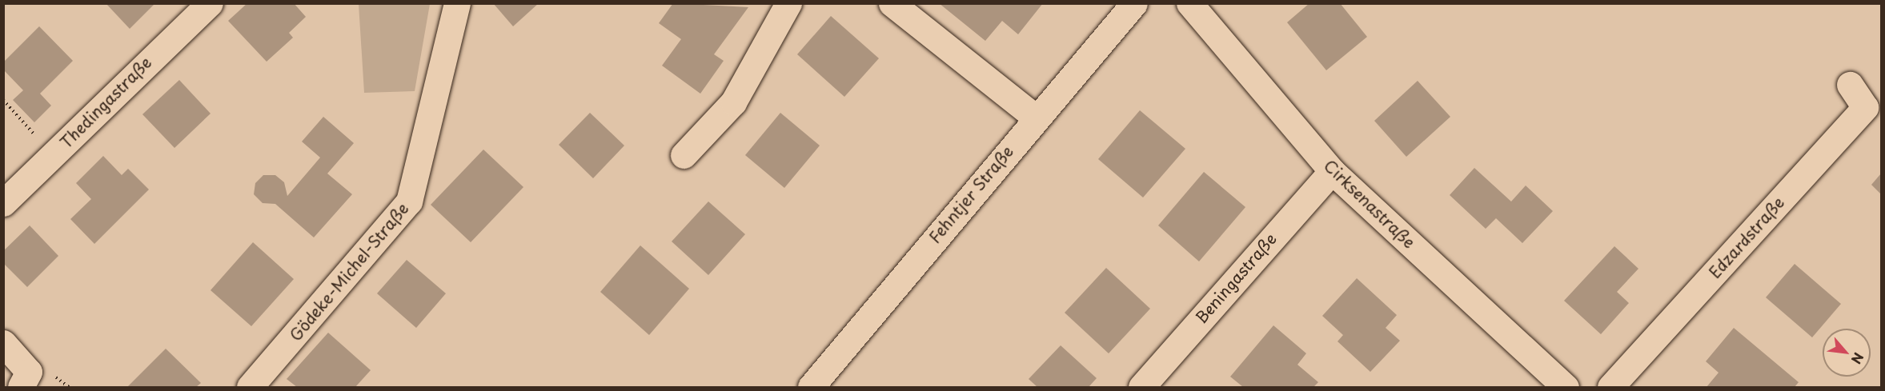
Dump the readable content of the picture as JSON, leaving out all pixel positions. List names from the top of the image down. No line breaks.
{"streets":{"street":["Thedingastraße","Fehntjer Straße","Cirksenastraße","Edzardstraße","Gödeke-Michel-Straße","Beningastraße"]},"crossings":[["Cirksenastraße","Beningastraße"]],"north":"bottom right"}
